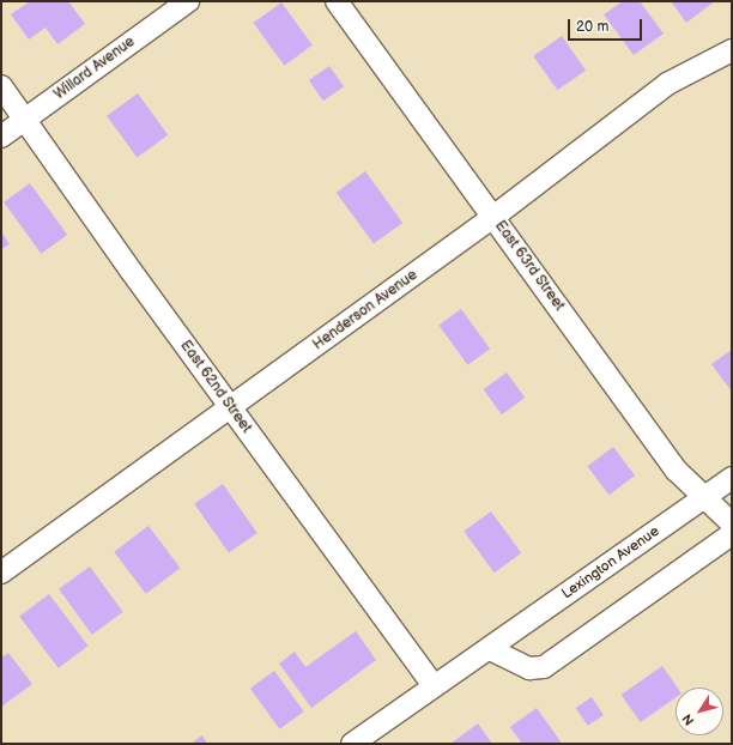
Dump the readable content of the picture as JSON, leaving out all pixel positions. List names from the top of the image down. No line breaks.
{"streets":{"street":["Willard Avenue","East 63rd Street","Henderson Avenue","East 62nd Street","Lexington Avenue"]},"crossings":[["Willard Avenue","East 62nd Street"],["East 63rd Street","Henderson Avenue"],["East 63rd Street","Lexington Avenue"],["Henderson Avenue","East 62nd Street"],["East 62nd Street","Lexington Avenue"]],"scale_bar":"20 m","north":"bottom left"}
